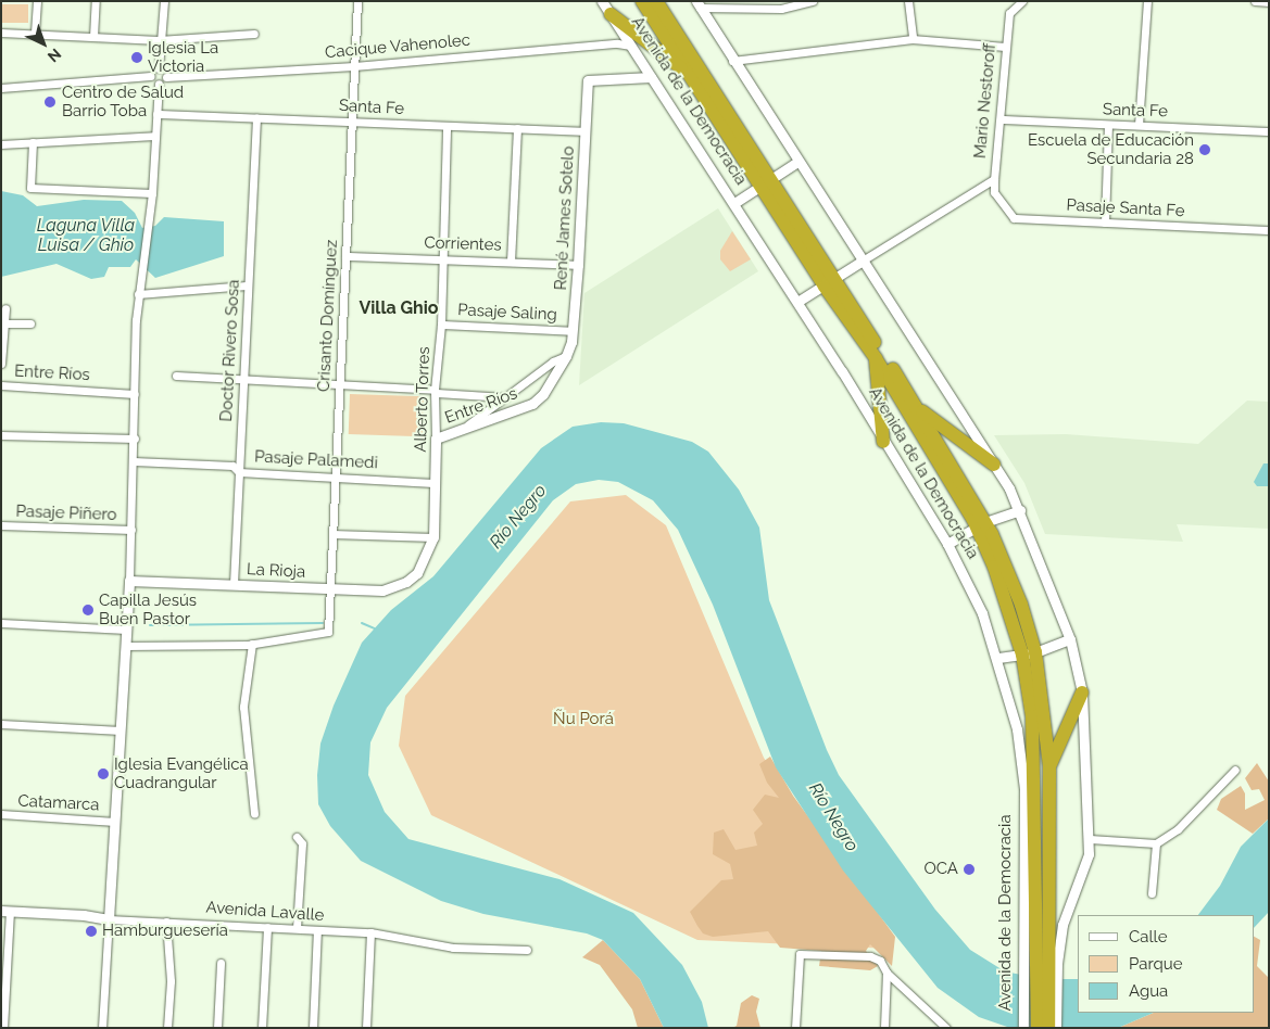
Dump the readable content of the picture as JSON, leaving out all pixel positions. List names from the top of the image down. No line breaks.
{"streets":{"highway":["Avenida de la Democracia"],"street":["Cacique Vahenolec","Mario Nestoroff","Santa Fe","Pasaje Santa Fe","René James Sotelo","Corrientes","Pasaje Saling","Crisanto Domínguez","Doctor Rivero Sosa","Entre Ríos","Alberto Torres","Pasaje Palamedi","Pasaje Piñero","La Rioja","Catamarca","Avenida Lavalle"]},"crossings":[["Cacique Vahenolec","Avenida de la Democracia"],["Cacique Vahenolec","Crisanto Domínguez"],["Avenida de la Democracia","René James Sotelo"],["Mario Nestoroff","Santa Fe"],["Mario Nestoroff","Pasaje Santa Fe"],["Santa Fe","René James Sotelo"],["Santa Fe","Crisanto Domínguez"],["Santa Fe","Doctor Rivero Sosa"],["Santa Fe","Alberto Torres"],["René James Sotelo","Corrientes"],["René James Sotelo","Pasaje Saling"],["René James Sotelo","Entre Ríos"],["Corrientes","Crisanto Domínguez"],["Corrientes","Alberto Torres"],["Pasaje Saling","Alberto Torres"],["Crisanto Domínguez","Entre Ríos"],["Crisanto Domínguez","Pasaje Palamedi"],["Crisanto Domínguez","La Rioja"],["Doctor Rivero Sosa","Entre Ríos"],["Doctor Rivero Sosa","Pasaje Palamedi"],["Doctor Rivero Sosa","La Rioja"],["Entre Ríos","Alberto Torres"],["Alberto Torres","Pasaje Palamedi"],["Alberto Torres","La Rioja"]],"districts":["Villa Ghio"],"water":["Laguna Villa Luisa / Ghio","Río Negro"],"parks":["Ñu Porá"],"places":["Iglesia La Victoria","Centro de Salud Barrio Toba","Escuela de Educación Secundaria 28","Capilla Jesús Buen Pastor","Iglesia Evangélica Cuadrangular","OCA","Hamburguesería"],"legend":["Calle","Parque","Agua"],"north":"bottom right"}
